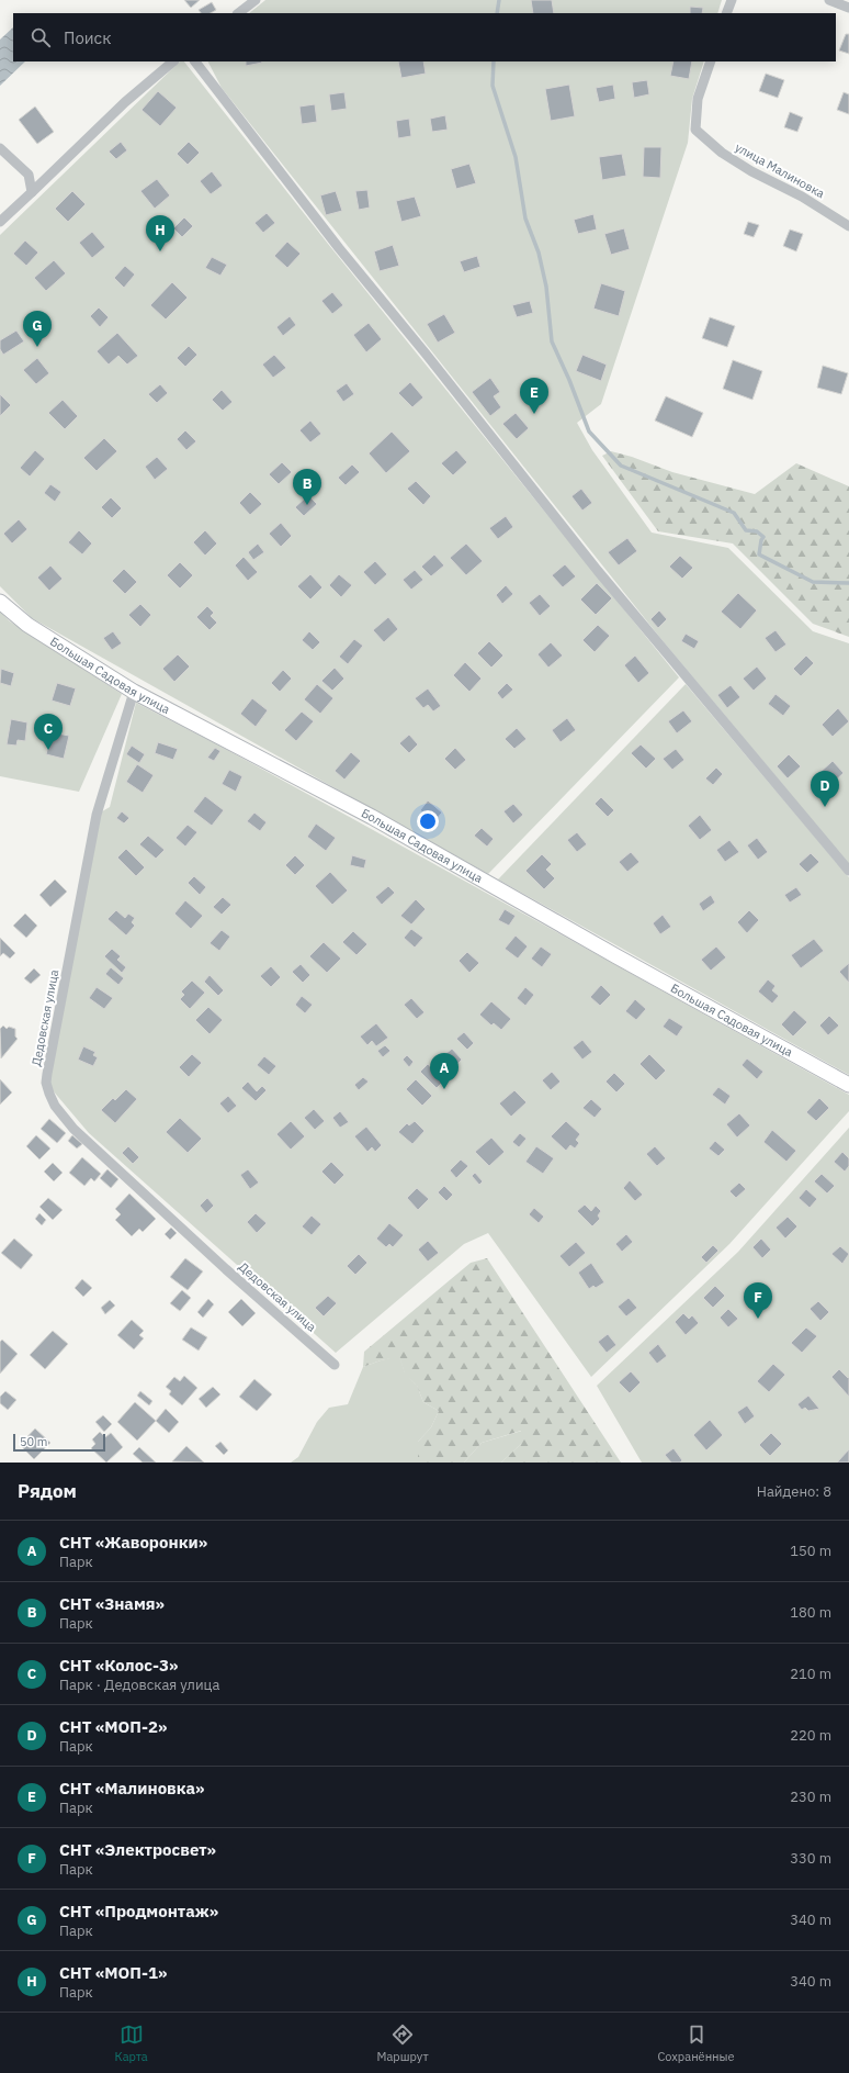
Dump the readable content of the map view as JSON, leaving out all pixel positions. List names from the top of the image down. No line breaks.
{"streets":{"street":["улица Малиновка","Большая Садовая улица","Дедовская улица"]},"crossings":[["Большая Садовая улица","Дедовская улица"]],"scale_bar":"50 m","page":{"search":"Поиск","pins":["H","G","E","B","C","D","A","F"],"scale":"50 m","heading":["Рядом","Найдено: 8"],"list":[{"mark":"A","name":"СНТ «Жаворонки»","note":"Парк","value":"150 m"},{"mark":"B","name":"СНТ «Знамя»","note":"Парк","value":"180 m"},{"mark":"C","name":"СНТ «Колос-3»","note":"Парк · Дедовская улица","value":"210 m"},{"mark":"D","name":"СНТ «МОП-2»","note":"Парк","value":"220 m"},{"mark":"E","name":"СНТ «Малиновка»","note":"Парк","value":"230 m"},{"mark":"F","name":"СНТ «Электросвет»","note":"Парк","value":"330 m"},{"mark":"G","name":"СНТ «Продмонтаж»","note":"Парк","value":"340 m"},{"mark":"H","name":"СНТ «МОП-1»","note":"Парк","value":"340 m"}],"nav":["Карта","Маршрут","Сохранённые"]}}
